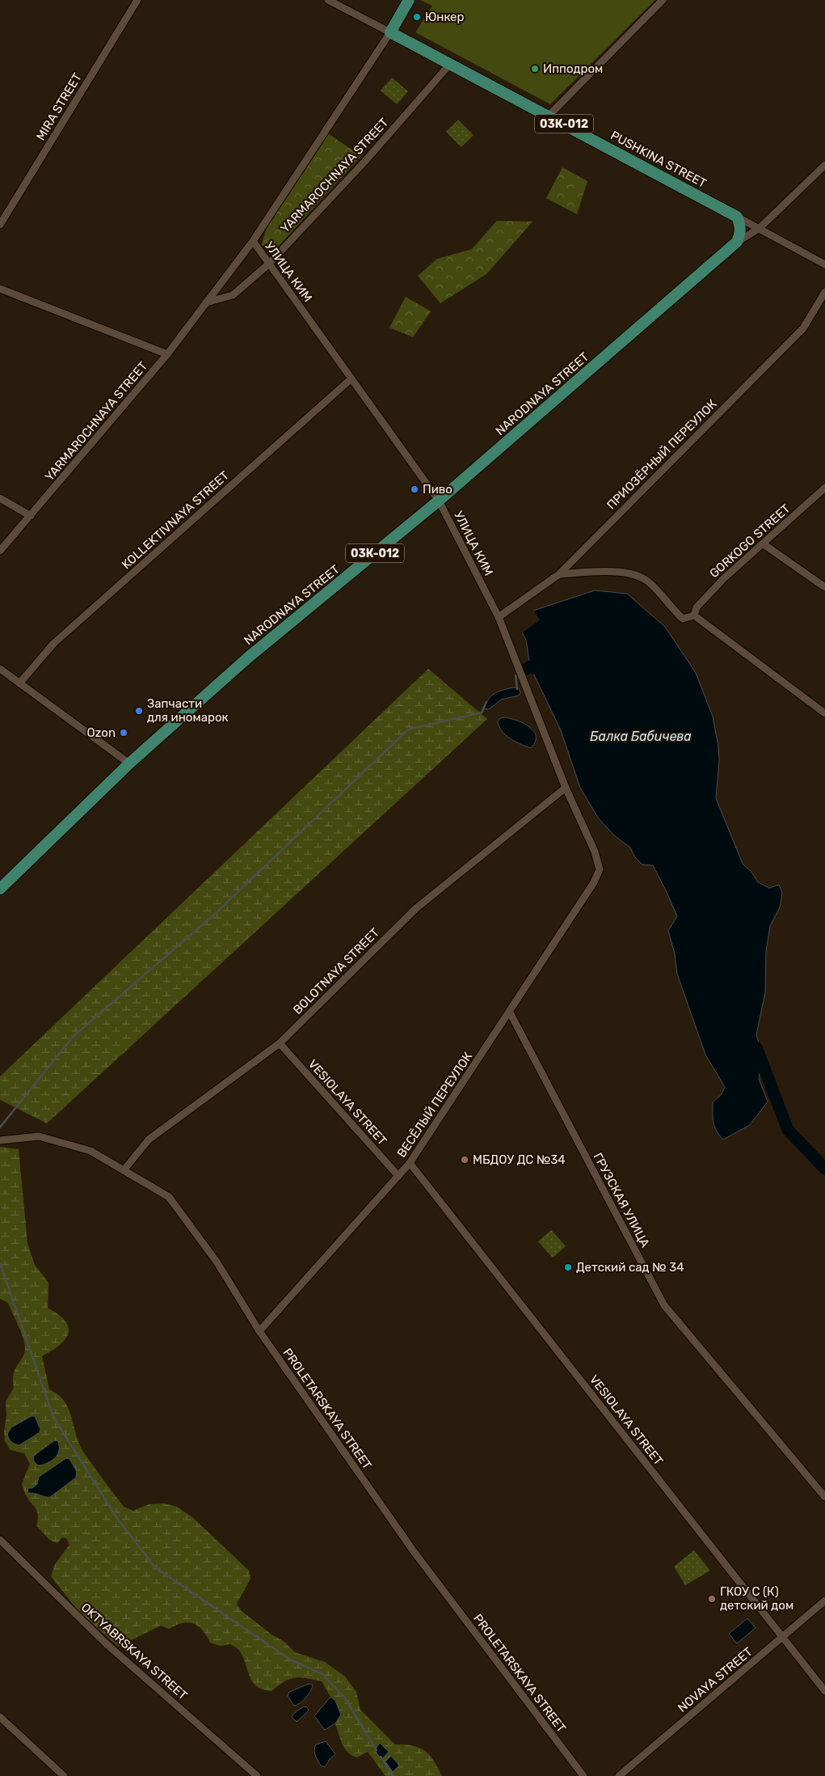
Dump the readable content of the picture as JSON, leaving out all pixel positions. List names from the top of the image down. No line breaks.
{"streets":{"main road":["03К-012","PUSHKINA STREET","NARODNAYA STREET"],"street":["MIRA STREET","YARMAROCHNAYA STREET","УЛИЦА КИМ","ПРИОЗЁРНЫЙ ПЕРЕУЛОК","KOLLEKTIVNAYA STREET","GORKOGO STREET","BOLOTNAYA STREET","VESIOLAYA STREET","ВЕСЁЛЫЙ ПЕРЕУЛОК","ГРУЗСКАЯ УЛИЦА","PROLETARSKAYA STREET","OKTYABRSKAYA STREET","NOVAYA STREET"]},"crossings":[["PUSHKINA STREET","YARMAROCHNAYA STREET"],["YARMAROCHNAYA STREET","УЛИЦА КИМ"],["УЛИЦА КИМ","NARODNAYA STREET"],["УЛИЦА КИМ","ПРИОЗЁРНЫЙ ПЕРЕУЛОК"],["УЛИЦА КИМ","KOLLEKTIVNAYA STREET"],["УЛИЦА КИМ","BOLOTNAYA STREET"],["УЛИЦА КИМ","ВЕСЁЛЫЙ ПЕРЕУЛОК"],["BOLOTNAYA STREET","VESIOLAYA STREET"],["BOLOTNAYA STREET","PROLETARSKAYA STREET"],["VESIOLAYA STREET","ВЕСЁЛЫЙ ПЕРЕУЛОК"],["VESIOLAYA STREET","NOVAYA STREET"],["ВЕСЁЛЫЙ ПЕРЕУЛОК","ГРУЗСКАЯ УЛИЦА"],["ВЕСЁЛЫЙ ПЕРЕУЛОК","PROLETARSKAYA STREET"]],"water":["Балка Бабичева"],"places":["Юнкер","Ипподром","Пиво","Запчасти для иномарок","Ozon","МБДОУ ДС №34","Детский сад № 34","ГКОУ С (К) детский дом"]}
